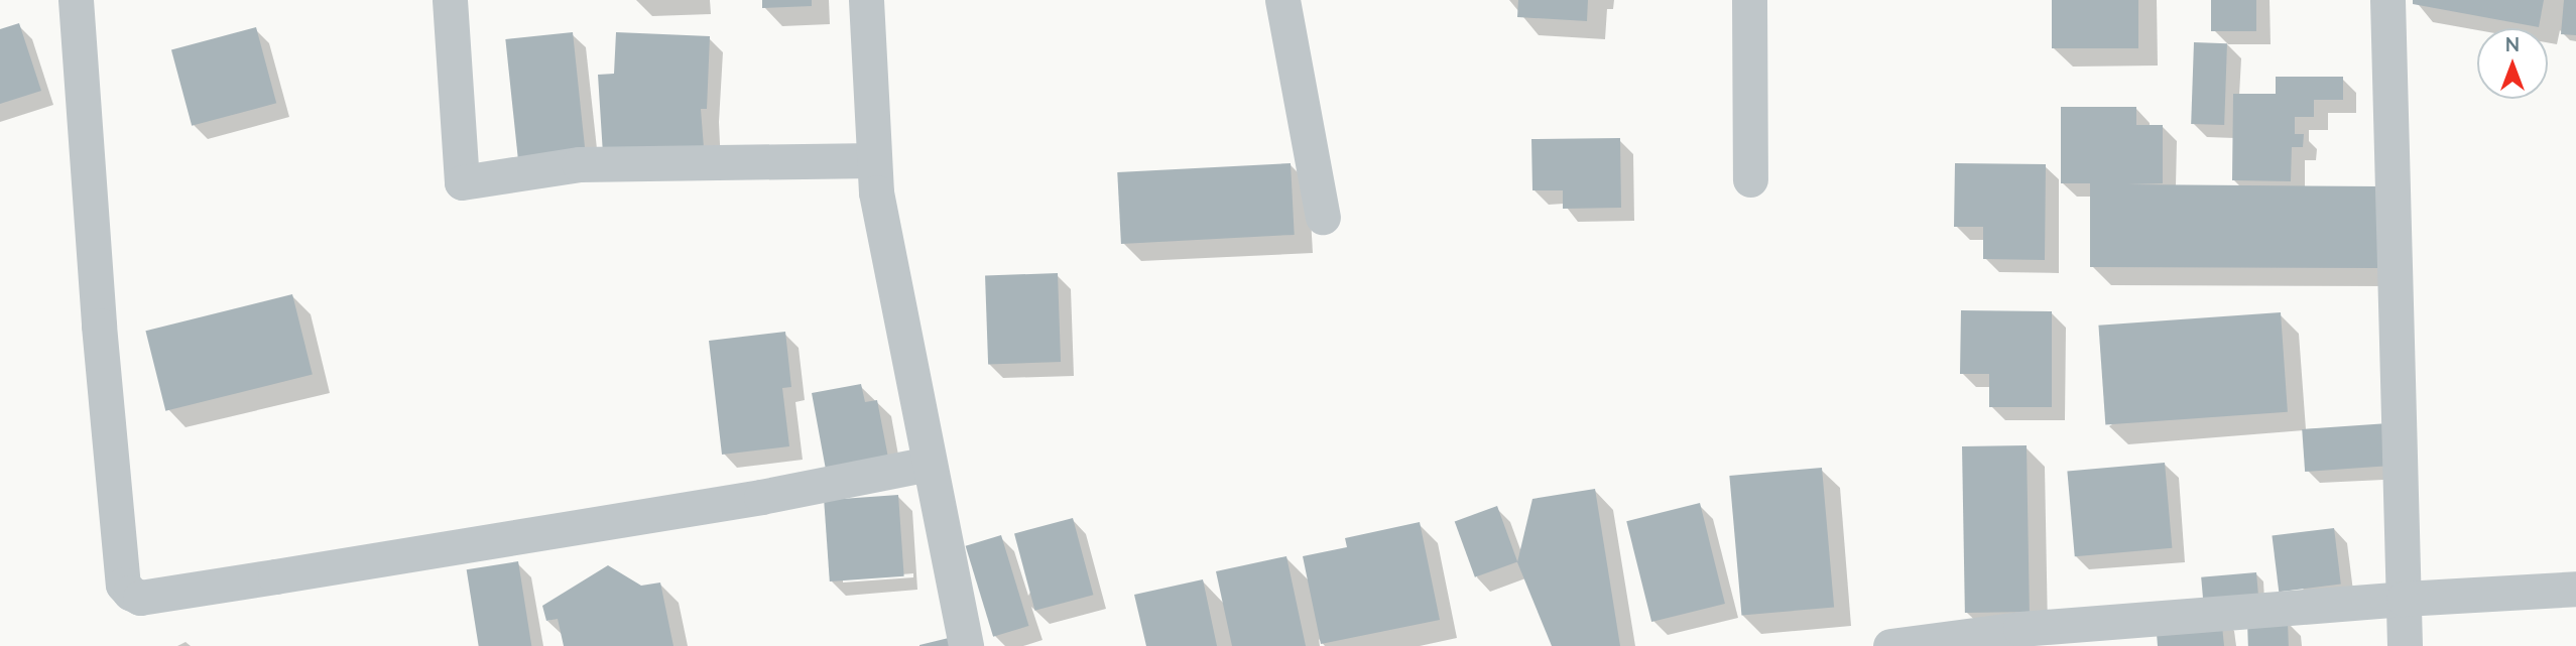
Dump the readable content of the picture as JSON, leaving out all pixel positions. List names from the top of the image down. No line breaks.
{"north":"top"}
